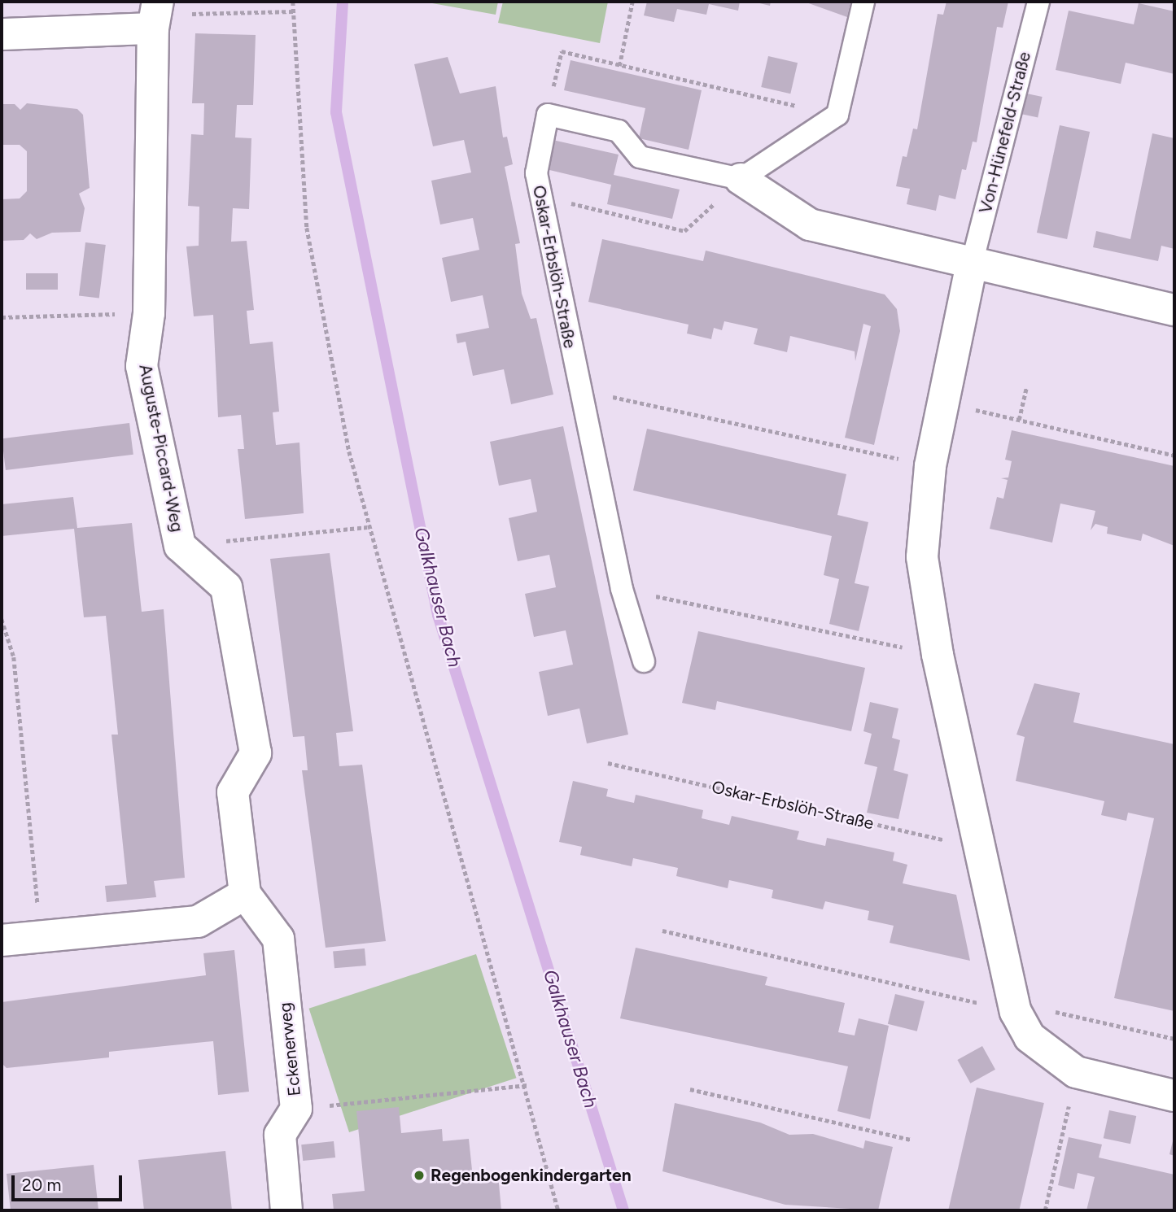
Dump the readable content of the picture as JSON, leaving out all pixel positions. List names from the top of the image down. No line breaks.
{"streets":{"street":["Auguste-Piccard-Weg","Eckenerweg"],"lane":["Von-Hünefeld-Straße","Oskar-Erbslöh-Straße"]},"crossings":[["Auguste-Piccard-Weg","Eckenerweg"]],"water":["Galkhauser Bach"],"places":["Regenbogenkindergarten"],"scale_bar":"20 m"}
